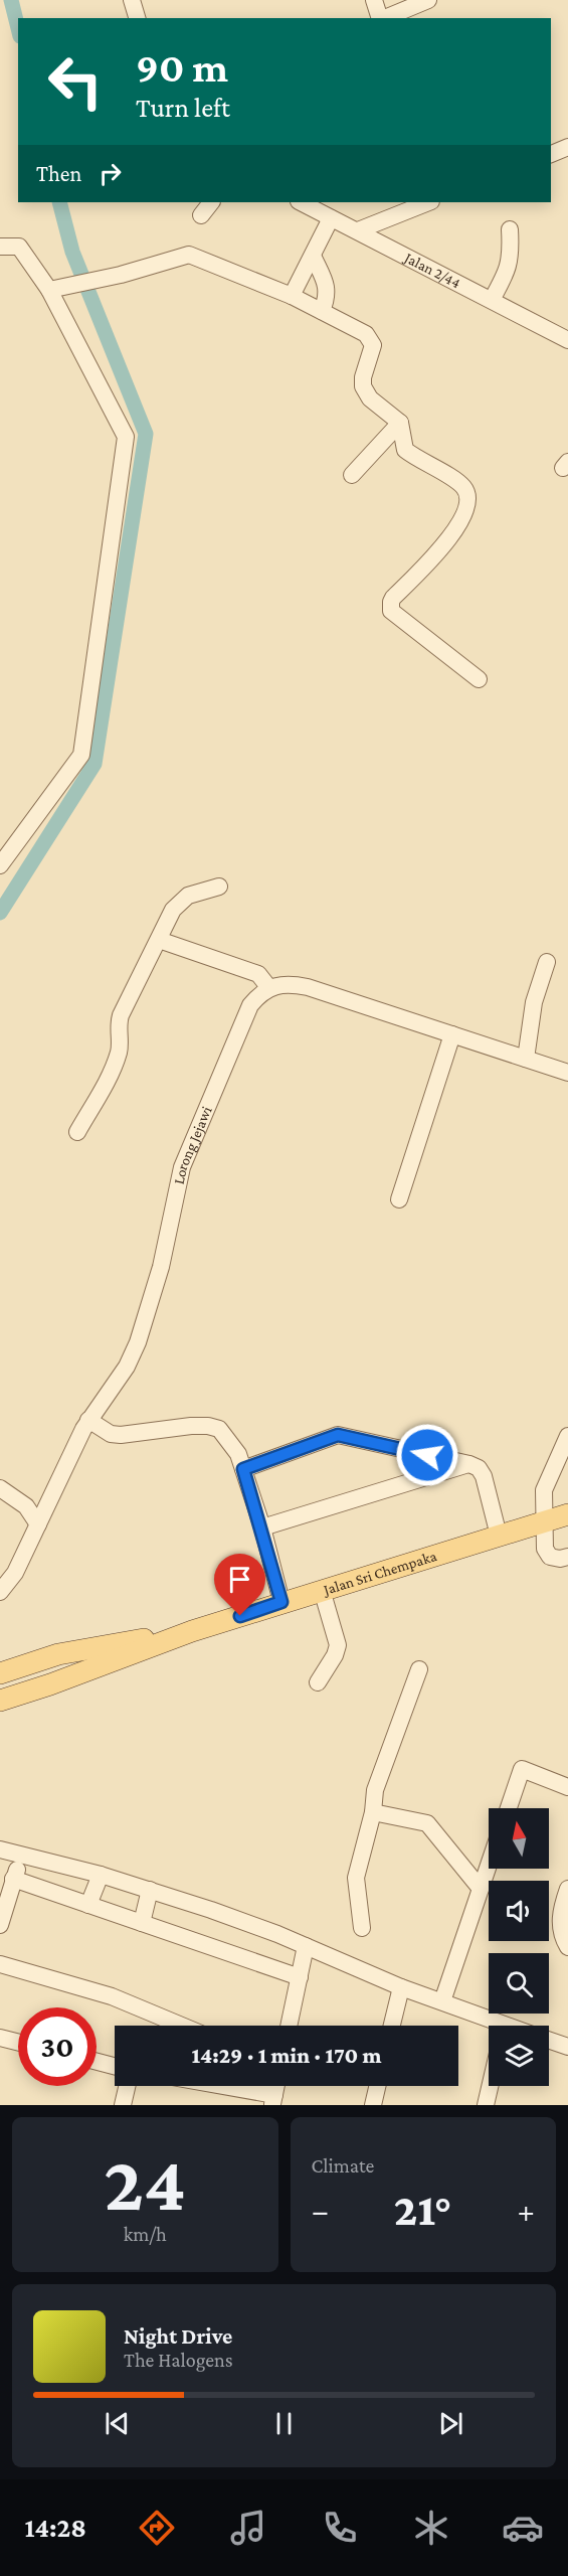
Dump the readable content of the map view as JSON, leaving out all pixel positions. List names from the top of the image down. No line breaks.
{"streets":{"main road":["Jalan Sri Chempaka"],"street":["Jalan 2/44","Lorong Jejawi"]},"north":"top","page":{"turn":["90 m","Turn left"],"then":"Then","limit":"30","trip":"14:29 · 1 min · 170 m","tile":[["24","km/h"],"Climate"],"heat":["−","21°","+"],"song":["Night Drive","The Halogens"],"tabs":"14:28"}}
